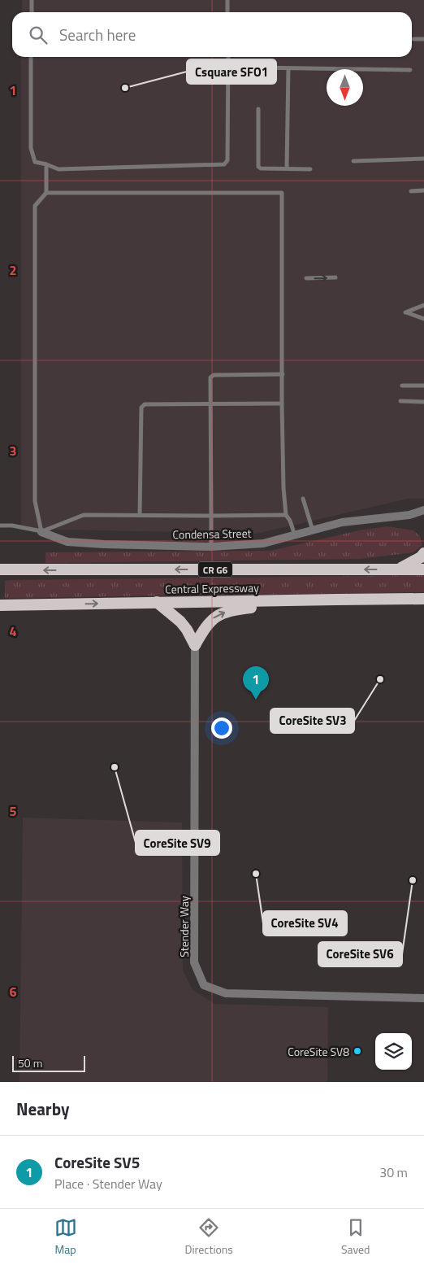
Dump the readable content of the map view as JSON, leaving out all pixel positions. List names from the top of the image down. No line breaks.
{"streets":{"highway":["CR G6","Central Expressway"],"street":["Condensa Street","Stender Way"]},"places":["Csquare SFO1","CoreSite SV3","CoreSite SV9","CoreSite SV4","CoreSite SV6","CoreSite SV8"],"scale_bar":"50 m","north":"bottom","page":{"search":"Search here","pins":"1","scale":"50 m","heading":"Nearby","list":[{"mark":"1","name":"CoreSite SV5","note":"Place · Stender Way","value":"30 m"}],"nav":["Map","Directions","Saved"]},"grid":{"rows":["1","2","3","4","5","6"]}}
